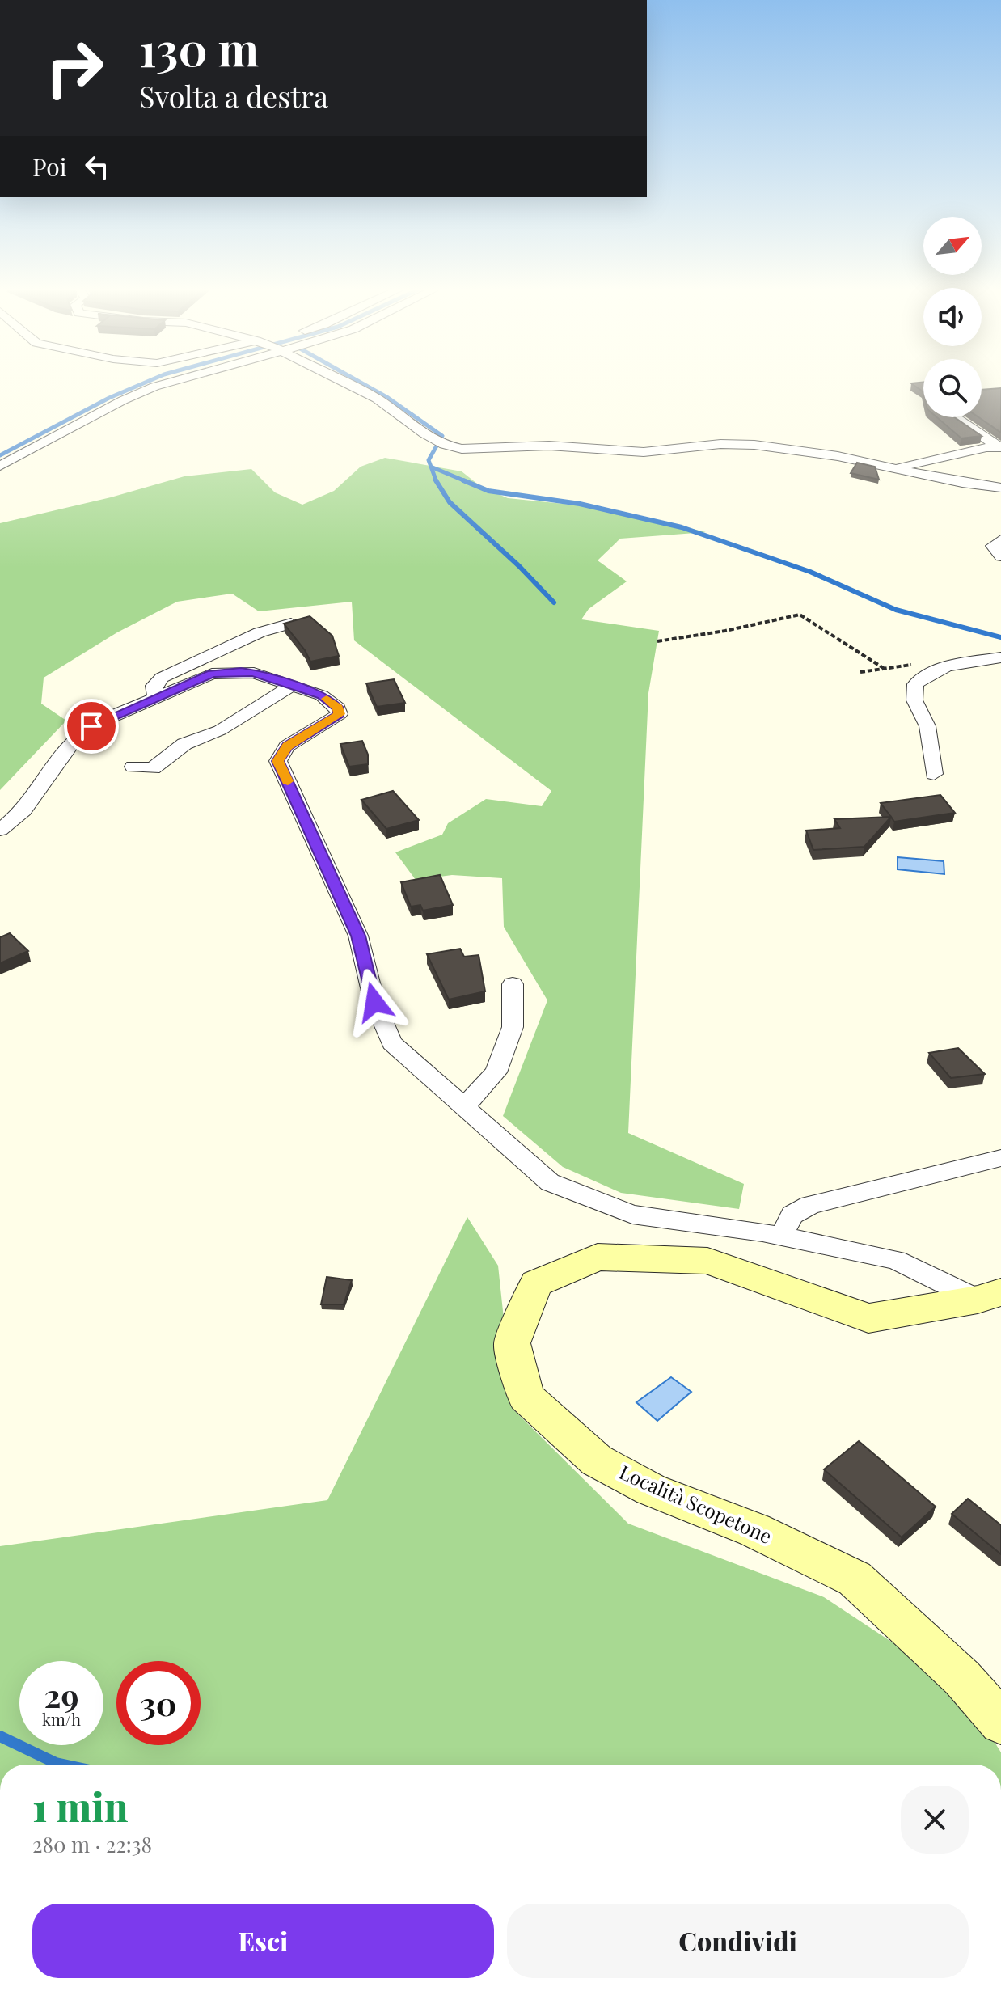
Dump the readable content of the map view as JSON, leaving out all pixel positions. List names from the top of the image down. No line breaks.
{"streets":{"main road":["Località Scopetone"]},"north":"top right","page":{"turn":["130 m","Svolta a destra"],"then":"Poi","speed":"29 km/h","limit":"30","heading":["1 min","280 m · 22:38"],"buttons":["Esci","Condividi"]}}
